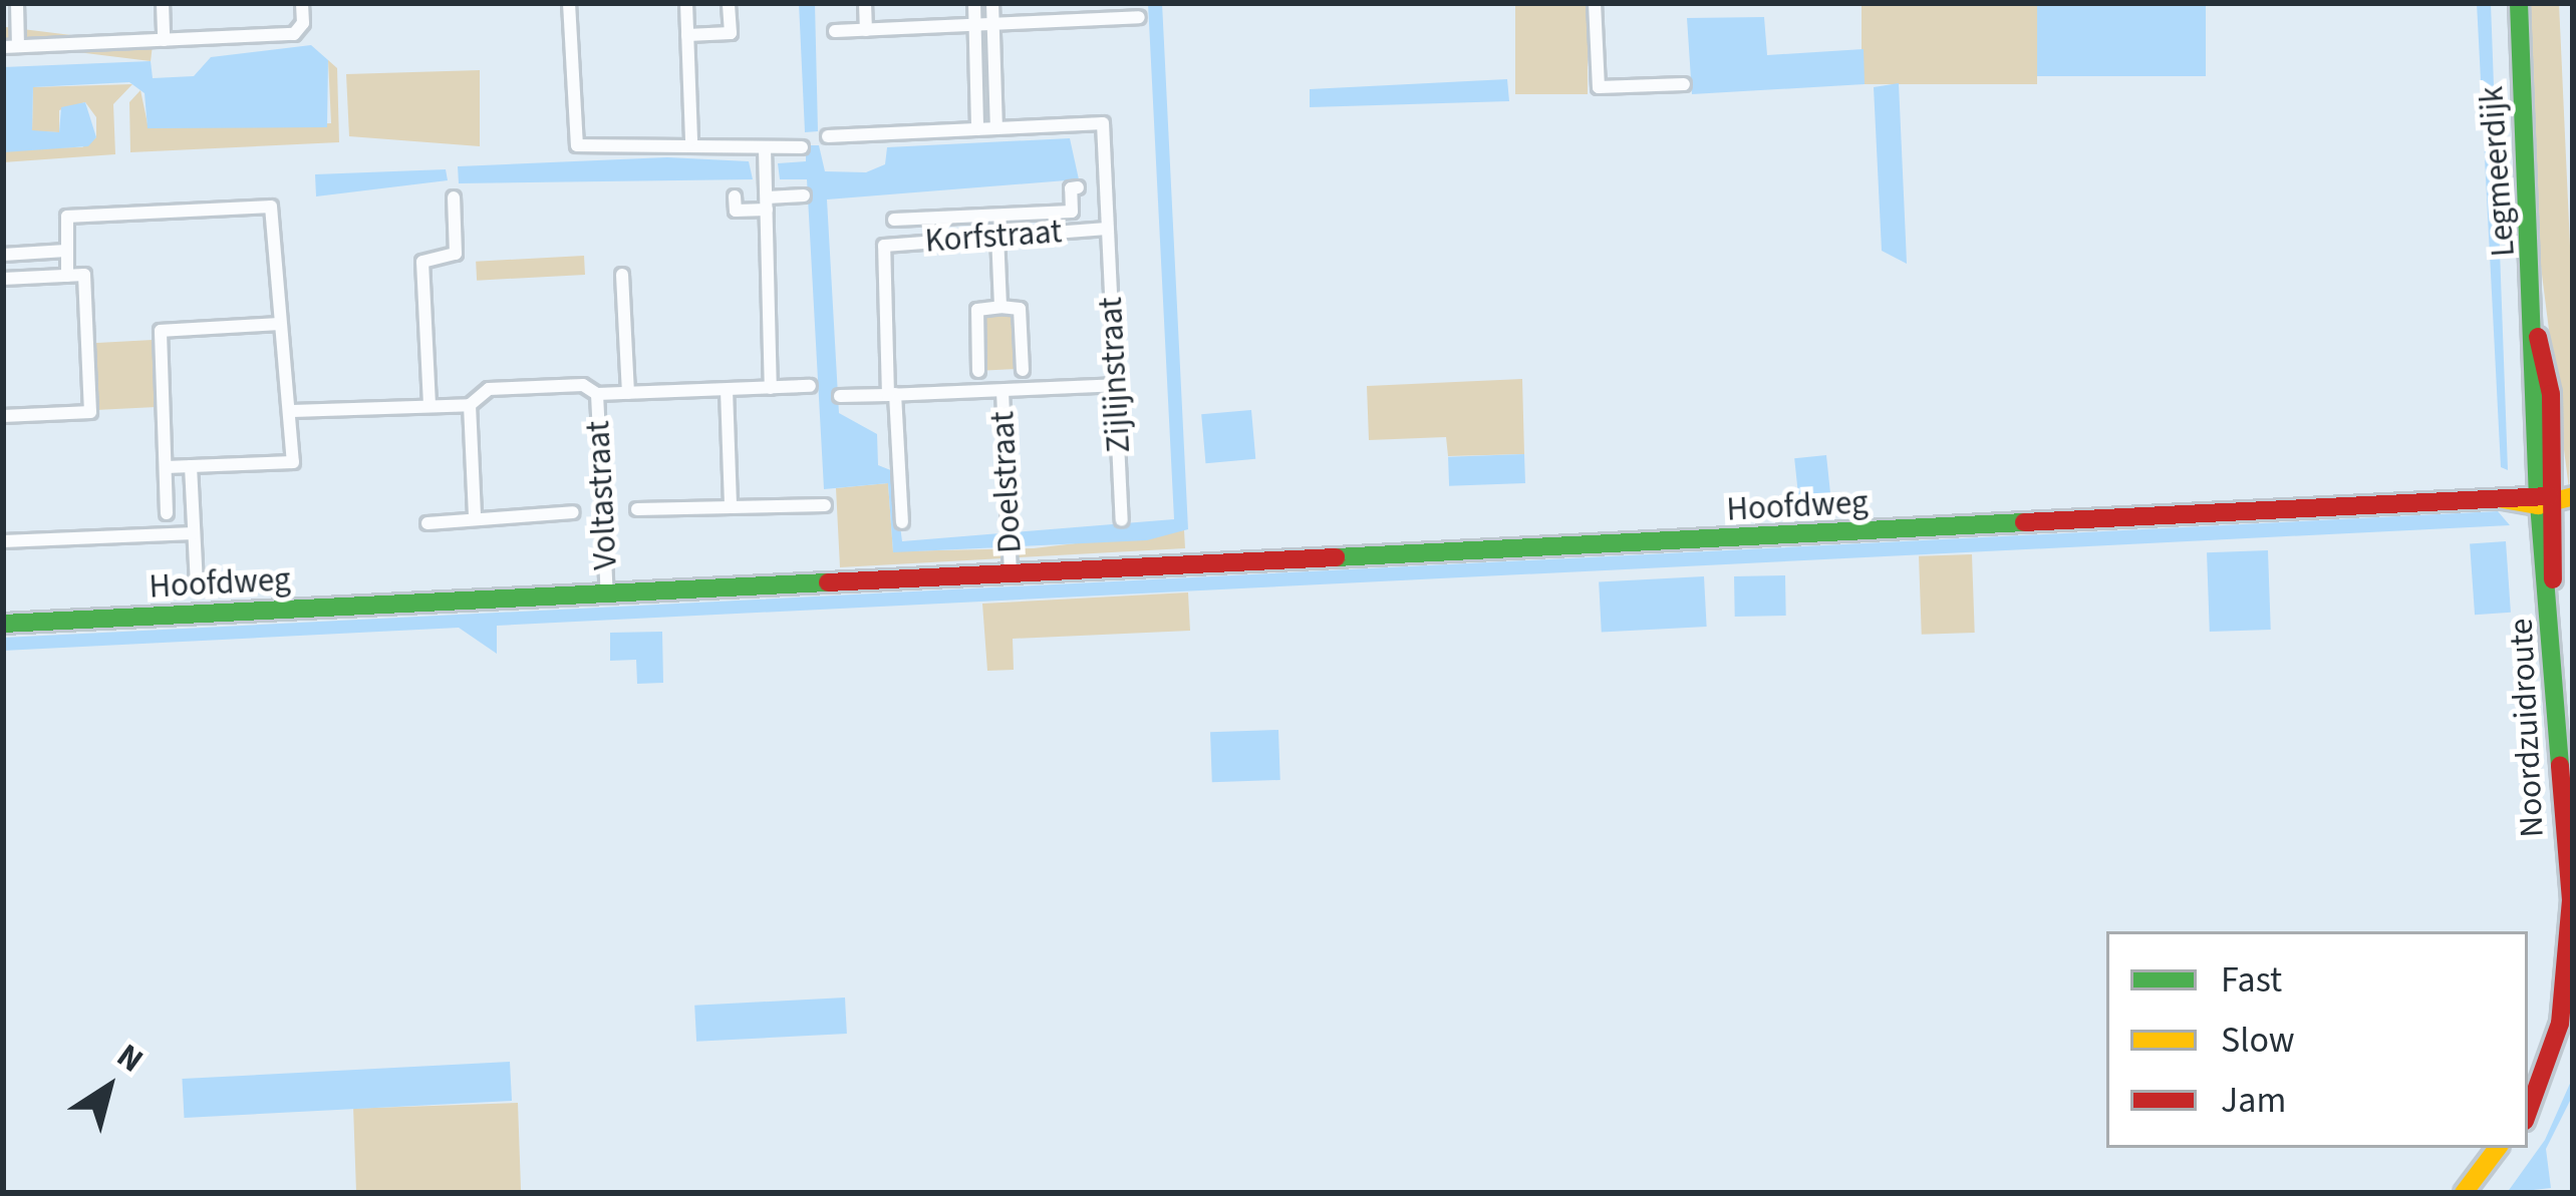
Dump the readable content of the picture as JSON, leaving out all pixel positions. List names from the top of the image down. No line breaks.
{"streets":{"main road":["Legmeerdijk","Hoofdweg","Noordzuidroute"],"street":["Korfstraat","Zijlijnstraat","Doelstraat","Voltastraat"]},"crossings":[["Legmeerdijk","Hoofdweg"],["Legmeerdijk","Noordzuidroute"],["Korfstraat","Zijlijnstraat"],["Doelstraat","Hoofdweg"],["Voltastraat","Hoofdweg"],["Hoofdweg","Noordzuidroute"]],"legend":["Fast","Slow","Jam"],"north":"top right"}
